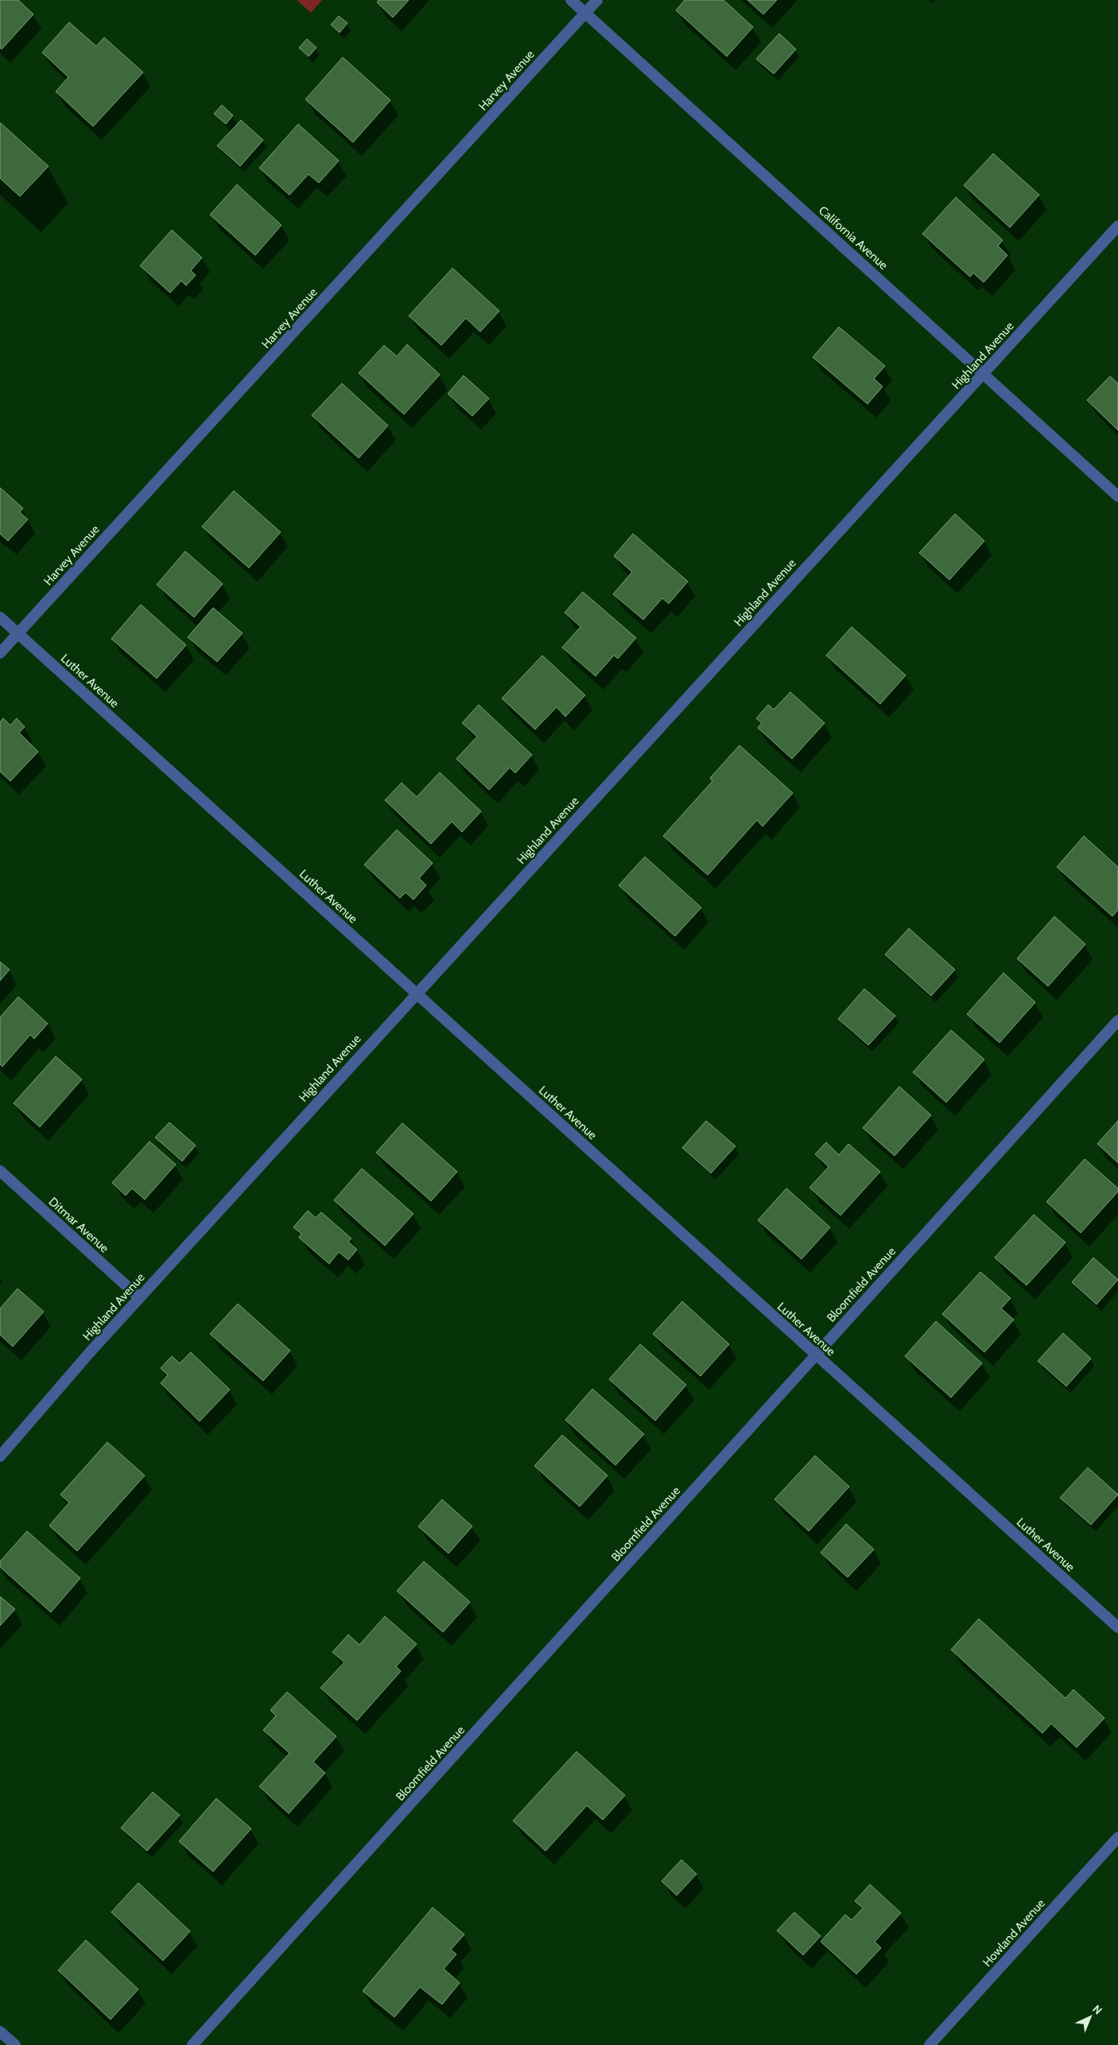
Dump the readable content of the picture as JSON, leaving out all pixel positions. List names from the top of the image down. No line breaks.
{"streets":{"street":["Harvey Avenue","California Avenue","Highland Avenue","Luther Avenue","Ditmar Avenue","Bloomfield Avenue","Howland Avenue"]},"crossings":[["Harvey Avenue","California Avenue"],["Harvey Avenue","Luther Avenue"],["California Avenue","Highland Avenue"],["Highland Avenue","Luther Avenue"],["Highland Avenue","Ditmar Avenue"],["Luther Avenue","Bloomfield Avenue"]],"north":"top right"}
